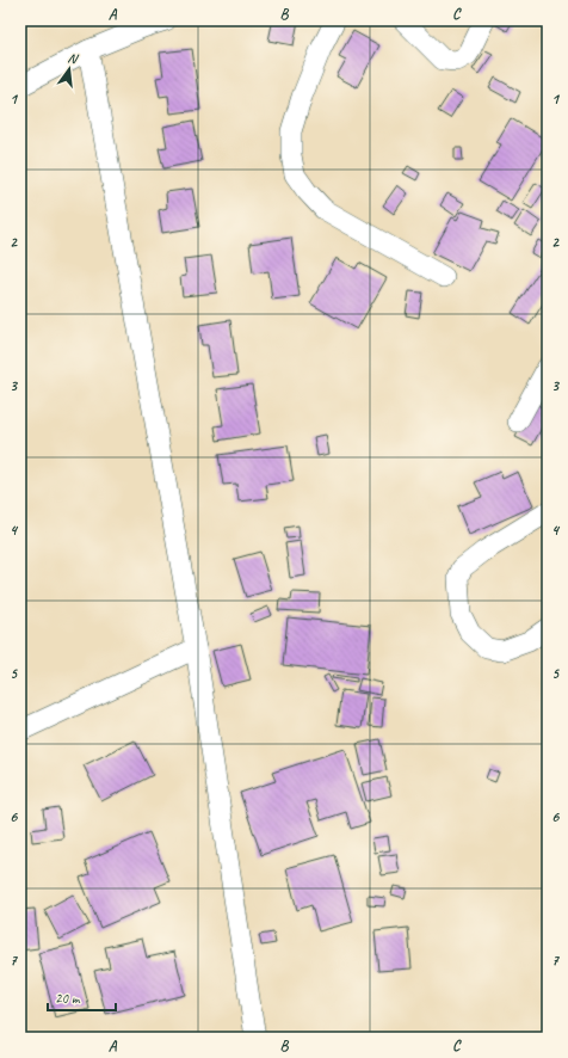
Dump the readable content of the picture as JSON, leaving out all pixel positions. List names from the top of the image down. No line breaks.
{"scale_bar":"20 m","north":"top","grid":{"columns":["A","B","C"],"rows":["1","2","3","4","5","6","7"]}}
